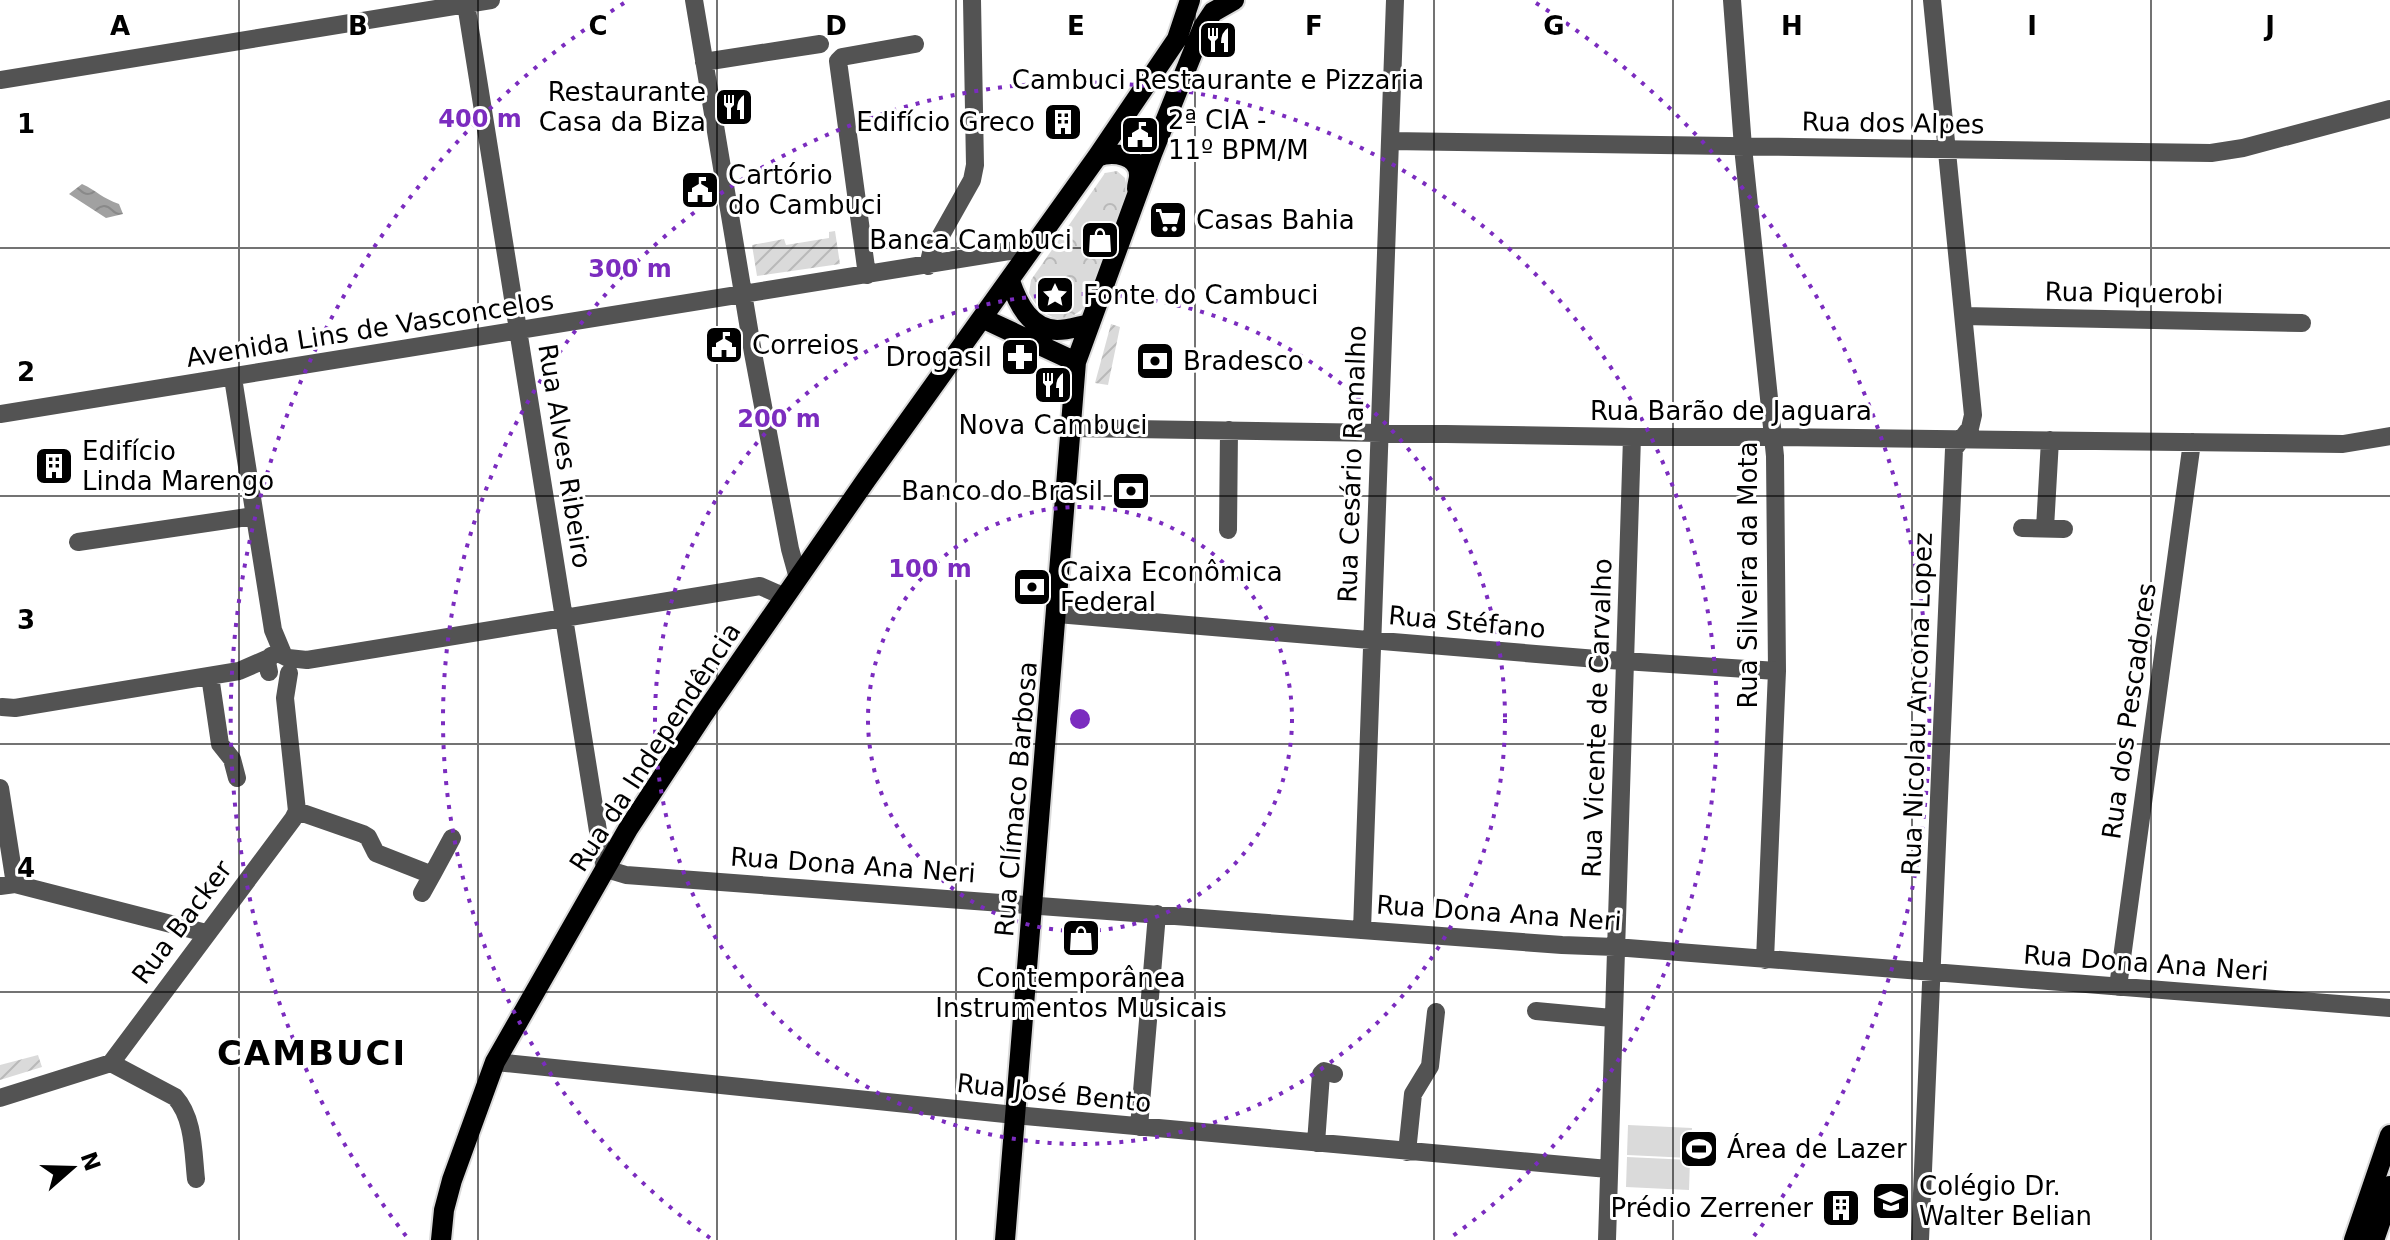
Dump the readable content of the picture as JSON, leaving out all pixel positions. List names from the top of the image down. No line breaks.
{"streets":{"main road":["Rua da Independência","Rua Clímaco Barbosa"],"street":["Rua dos Alpes","Rua Piquerobi","Avenida Lins de Vasconcelos","Rua Barão de Jaguara","Rua Alves Ribeiro","Rua Cesário Ramalho","Rua Silveira da Mota","Rua Stéfano","Rua Nicolau Ancona Lopez","Rua dos Pescadores","Rua Vicente de Carvalho","Rua Dona Ana Neri","Rua Backer","Rua José Bento"]},"crossings":[["Rua dos Alpes","Rua Cesário Ramalho"],["Rua dos Alpes","Rua Silveira da Mota"],["Rua dos Alpes","Rua Nicolau Ancona Lopez"],["Rua Piquerobi","Rua Nicolau Ancona Lopez"],["Avenida Lins de Vasconcelos","Rua Alves Ribeiro"],["Avenida Lins de Vasconcelos","Rua da Independência"],["Rua Barão de Jaguara","Rua Cesário Ramalho"],["Rua Barão de Jaguara","Rua Silveira da Mota"],["Rua Barão de Jaguara","Rua Nicolau Ancona Lopez"],["Rua Barão de Jaguara","Rua dos Pescadores"],["Rua Barão de Jaguara","Rua Vicente de Carvalho"],["Rua Barão de Jaguara","Rua Clímaco Barbosa"],["Rua Alves Ribeiro","Rua da Independência"],["Rua Alves Ribeiro","Rua Dona Ana Neri"],["Rua Cesário Ramalho","Rua Stéfano"],["Rua Cesário Ramalho","Rua Dona Ana Neri"],["Rua Silveira da Mota","Rua Stéfano"],["Rua Silveira da Mota","Rua Dona Ana Neri"],["Rua Stéfano","Rua Vicente de Carvalho"],["Rua Stéfano","Rua Clímaco Barbosa"],["Rua Nicolau Ancona Lopez","Rua Dona Ana Neri"],["Rua dos Pescadores","Rua Dona Ana Neri"],["Rua Vicente de Carvalho","Rua Dona Ana Neri"],["Rua Vicente de Carvalho","Rua José Bento"],["Rua da Independência","Rua Clímaco Barbosa"],["Rua da Independência","Rua Dona Ana Neri"],["Rua da Independência","Rua José Bento"],["Rua Clímaco Barbosa","Rua Dona Ana Neri"],["Rua Clímaco Barbosa","Rua José Bento"]],"districts":["CAMBUCI"],"places":{"restaurant":["Cambuci Restaurante e Pizzaria","Restaurante Casa da Biza","Nova Cambuci"],"building":["Edifício Greco","Edifício Linda Marengo","Prédio Zerrener"],"public building":["2ª CIA - 11º BPM/M","Cartório do Cambuci","Correios"],"supermarket":["Casas Bahia"],"shop":["Banca Cambuci","Contemporânea Instrumentos Musicais"],"place":["Fonte do Cambuci"],"pharmacy":["Drogasil"],"bank":["Bradesco","Banco do Brasil","Caixa Econômica Federal"],"sports":["Área de Lazer"],"school or university":["Colégio Dr. Walter Belian"]},"north":"right","grid":{"columns":["A","B","C","D","E","F","G","H","I","J"],"rows":["1","2","3","4"]},"rings":["400 m","300 m","200 m","100 m"]}
